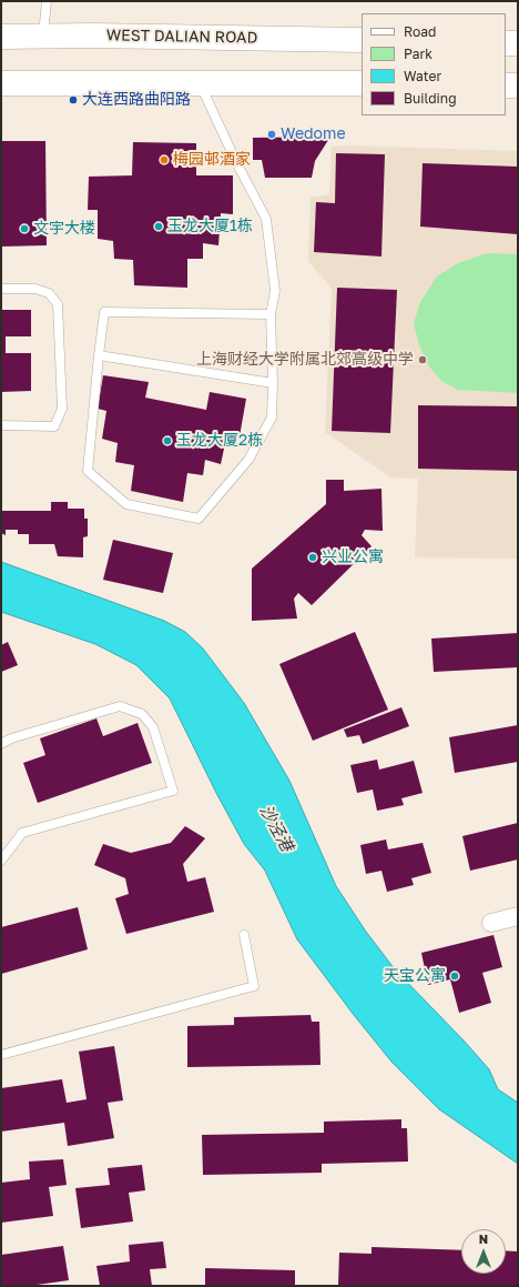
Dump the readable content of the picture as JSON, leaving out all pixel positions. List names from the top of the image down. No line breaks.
{"streets":{"main road":["WEST DALIAN ROAD"]},"water":["沙泾港"],"places":["大连西路曲阳路","Wedome","梅园邨酒家","玉龙大厦1栋","文宇大楼","上海财经大学附属北郊高级中学","玉龙大厦2栋","兴业公寓","天宝公寓"],"legend":["Road","Park","Water","Building"],"north":"top"}
